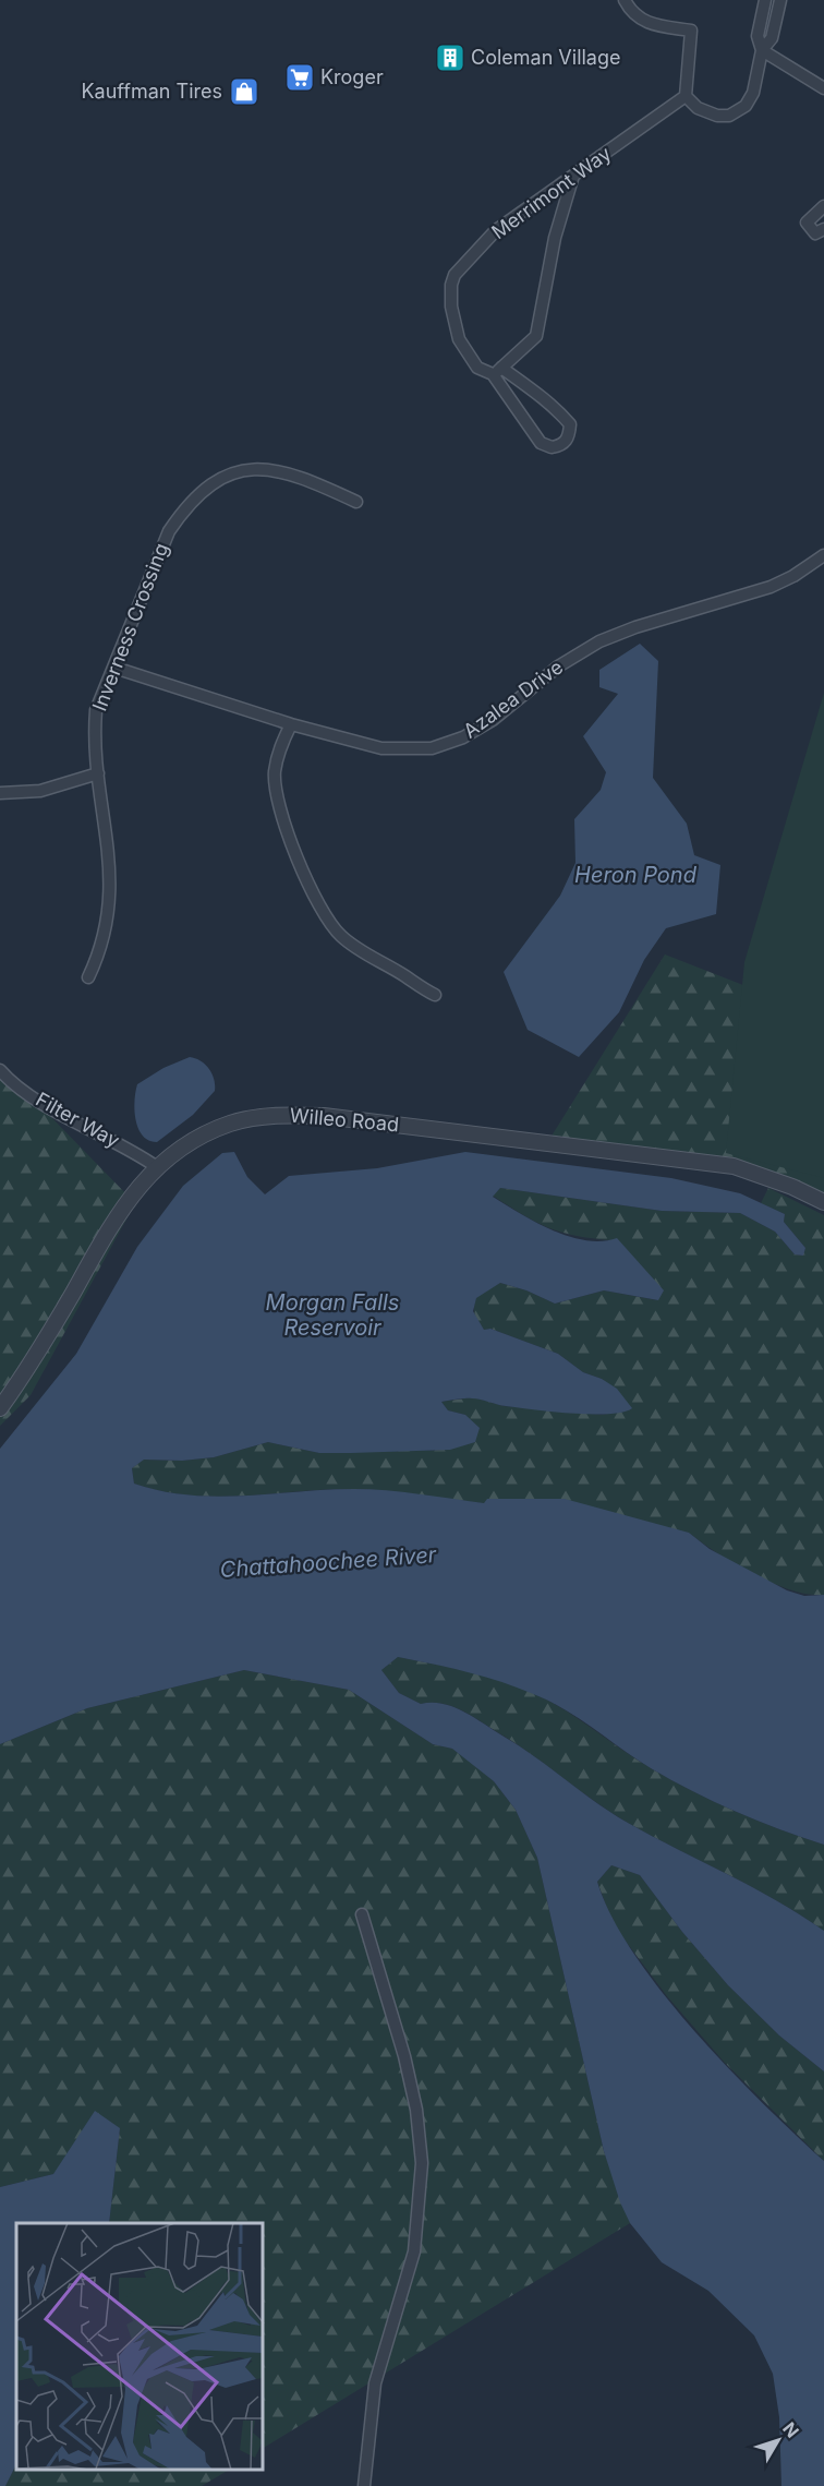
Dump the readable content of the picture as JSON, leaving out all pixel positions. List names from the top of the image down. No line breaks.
{"streets":{"street":["Merrimont Way","Inverness Crossing","Azalea Drive","Filter Way","Willeo Road"]},"crossings":[["Inverness Crossing","Azalea Drive"],["Filter Way","Willeo Road"]],"water":["Heron Pond","Morgan Falls Reservoir","Chattahoochee River"],"places":{"building":["Coleman Village"],"supermarket":["Kroger"],"shop":["Kauffman Tires"]},"north":"top right"}
